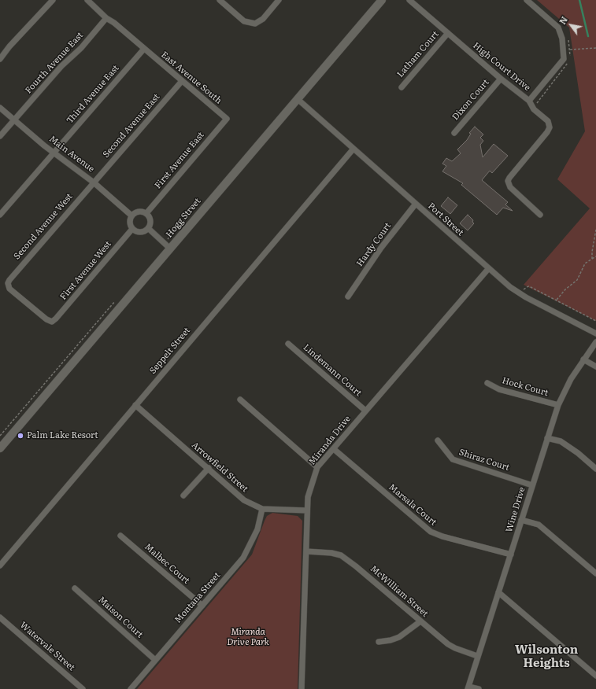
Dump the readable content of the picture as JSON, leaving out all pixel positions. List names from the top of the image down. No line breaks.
{"streets":{"street":["Latham Court","Fourth Avenue East","High Court Drive","East Avenue South","Third Avenue East","Dixon Court","Second Avenue East","Main Avenue","First Avenue East","Hogg Street","Port Street","Second Avenue West","Hardy Court","First Avenue West","Seppelt Street","Lindemann Court","Hock Court","Miranda Drive","Shiraz Court","Arrowfield Street","Marsala Court","Wine Drive","Malbec Court","McWilliam Street","Montana Street","Maison Court","Watervale Street"]},"crossings":[["Latham Court","High Court Drive"],["Fourth Avenue East","East Avenue South"],["Fourth Avenue East","Main Avenue"],["High Court Drive","Dixon Court"],["East Avenue South","Third Avenue East"],["East Avenue South","Second Avenue East"],["East Avenue South","First Avenue East"],["Third Avenue East","Main Avenue"],["Second Avenue East","Main Avenue"],["Second Avenue East","Second Avenue West"],["Main Avenue","First Avenue East"],["Main Avenue","Second Avenue West"],["Main Avenue","First Avenue West"],["First Avenue East","First Avenue West"],["Hogg Street","Port Street"],["Port Street","Hardy Court"],["Port Street","Seppelt Street"],["Port Street","Miranda Drive"],["Second Avenue West","First Avenue West"],["Seppelt Street","Arrowfield Street"],["Lindemann Court","Miranda Drive"],["Hock Court","Wine Drive"],["Miranda Drive","Arrowfield Street"],["Miranda Drive","Marsala Court"],["Miranda Drive","McWilliam Street"],["Shiraz Court","Wine Drive"],["Arrowfield Street","Montana Street"],["Marsala Court","Wine Drive"],["Wine Drive","McWilliam Street"],["Malbec Court","Montana Street"],["Montana Street","Maison Court"]],"districts":["Wilsonton Heights"],"parks":["Miranda Drive Park"],"places":["Palm Lake Resort"],"north":"top left"}
